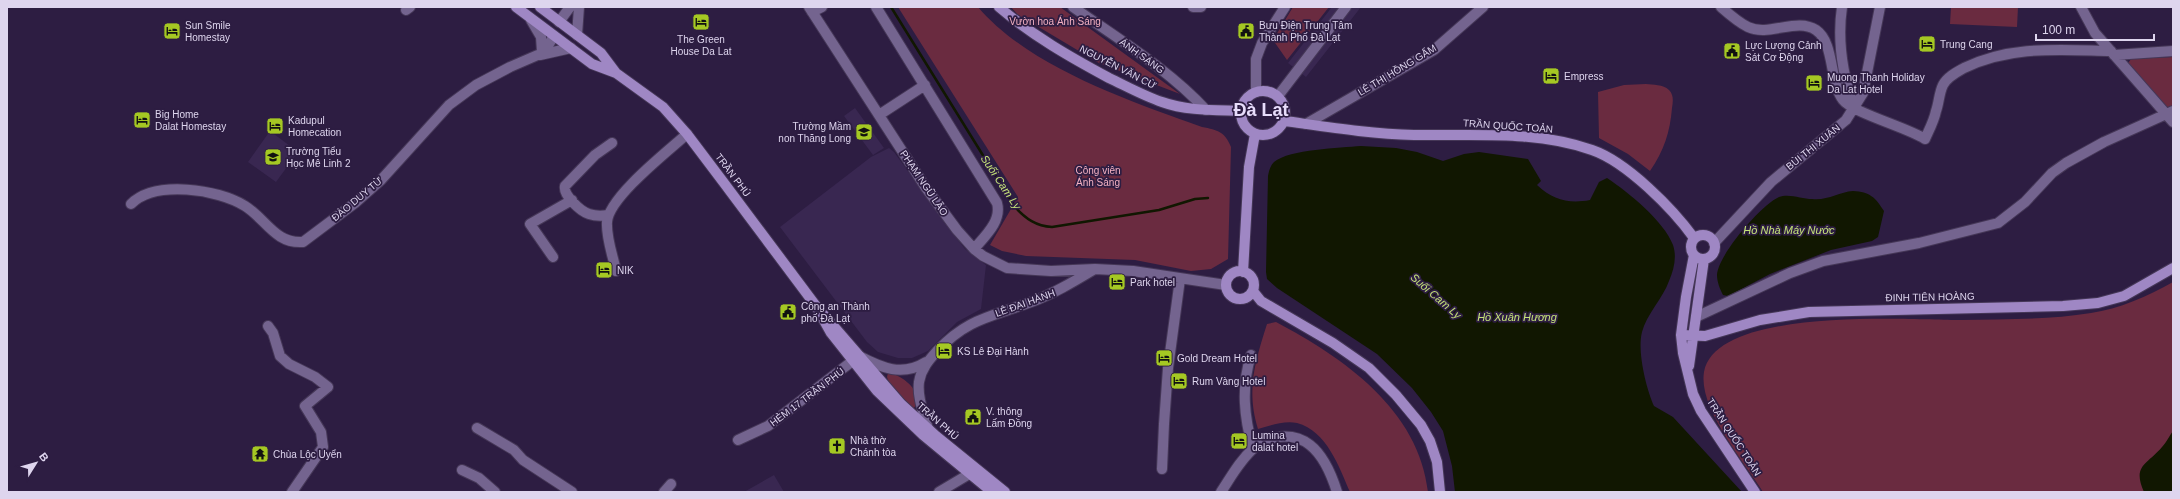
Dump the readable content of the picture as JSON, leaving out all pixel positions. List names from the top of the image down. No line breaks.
{"streets":{"main road":["NGUYỄN VĂN CỪ","TRẦN QUỐC TOẢN","TRẦN PHÚ","ĐINH TIÊN HOÀNG"],"street":["ÁNH SÁNG","LÊ THỊ HỒNG GẤM","BÙI THỊ XUÂN","PHẠM NGŨ LÃO","ĐÀO DUY TỪ","LÊ ĐẠI HÀNH","HẺM 17 TRẦN PHÚ"]},"crossings":[["ÁNH SÁNG","NGUYỄN VĂN CỪ"],["NGUYỄN VĂN CỪ","TRẦN QUỐC TOẢN"],["LÊ THỊ HỒNG GẤM","TRẦN QUỐC TOẢN"],["TRẦN QUỐC TOẢN","BÙI THỊ XUÂN"],["TRẦN QUỐC TOẢN","ĐINH TIÊN HOÀNG"],["TRẦN PHÚ","LÊ ĐẠI HÀNH"],["TRẦN PHÚ","HẺM 17 TRẦN PHÚ"],["PHẠM NGŨ LÃO","LÊ ĐẠI HÀNH"],["LÊ ĐẠI HÀNH","HẺM 17 TRẦN PHÚ"]],"districts":["Đà Lạt"],"water":["Suối Cam Ly","Hồ Nhà Máy Nước","Hồ Xuân Hương"],"parks":["Vườn hoa Ánh Sáng","Công viên Ánh Sáng"],"places":{"hotel":["The Green House Da Lat","Sun Smile Homestay","Trung Cang","Empress","Muong Thanh Holiday Da Lat Hotel","Big Home Dalat Homestay","Kadupul Homecation","NIK","Park hotel","KS Lê Đại Hành","Gold Dream Hotel","Rum Vàng Hotel","Lumina dalat hotel"],"public building":["Bưu Điện Trung Tâm Thành Phố Đà Lạt","Lực Lượng Cảnh Sát Cơ Động","Công an Thành phố Đà Lạt","V. thông Lấm Đồng"],"school or university":["Trường Mầm non Thăng Long","Trường Tiểu Học Mê Linh 2"],"church":["Nhà thờ Chánh tòa"],"temple":["Chùa Lộc Uyển"]},"scale_bar":"100 m","north":"top right"}
